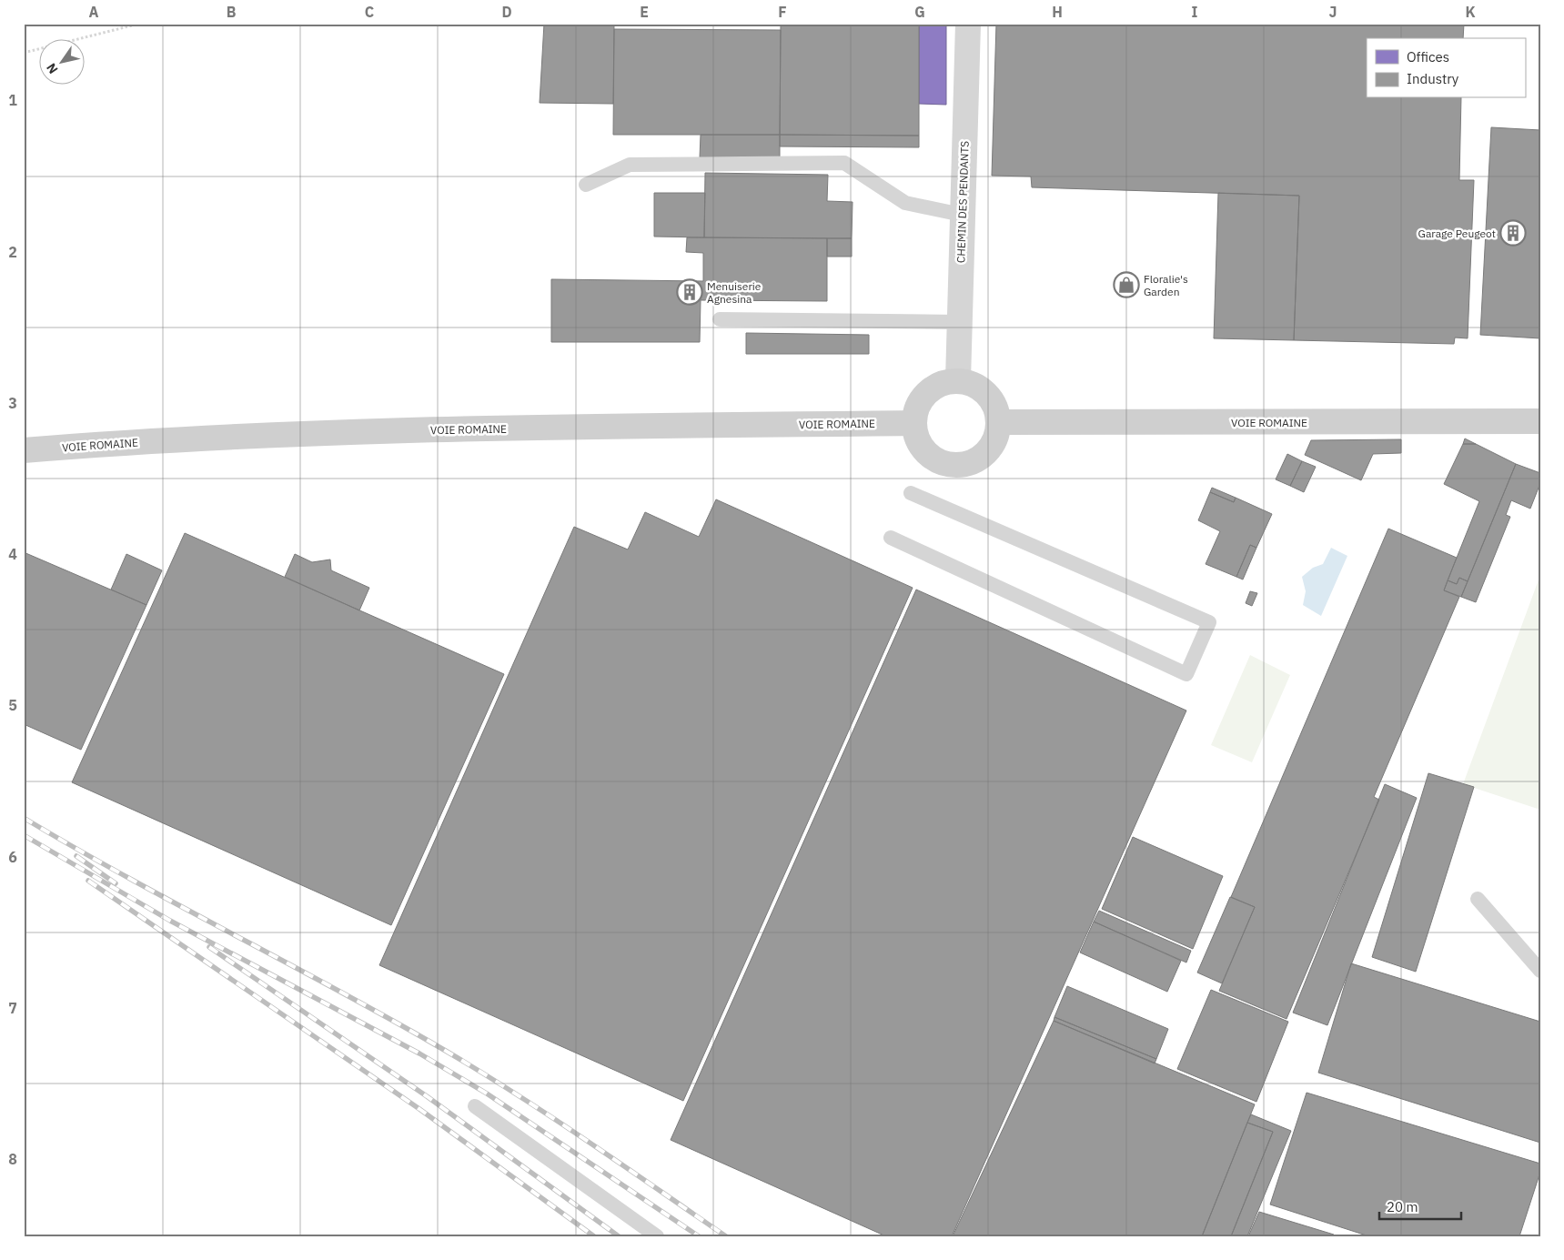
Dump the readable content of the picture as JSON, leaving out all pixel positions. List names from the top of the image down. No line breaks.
{"streets":{"main road":["VOIE ROMAINE"],"street":["CHEMIN DES PENDANTS"]},"crossings":[["CHEMIN DES PENDANTS","VOIE ROMAINE"]],"places":{"building":["Garage Peugeot","Menuiserie Agnesina"],"shop":["Floralie's Garden"]},"legend":["Offices","Industry"],"scale_bar":"20 m","north":"bottom left","grid":{"columns":["A","B","C","D","E","F","G","H","I","J","K"],"rows":["1","2","3","4","5","6","7","8"]}}
